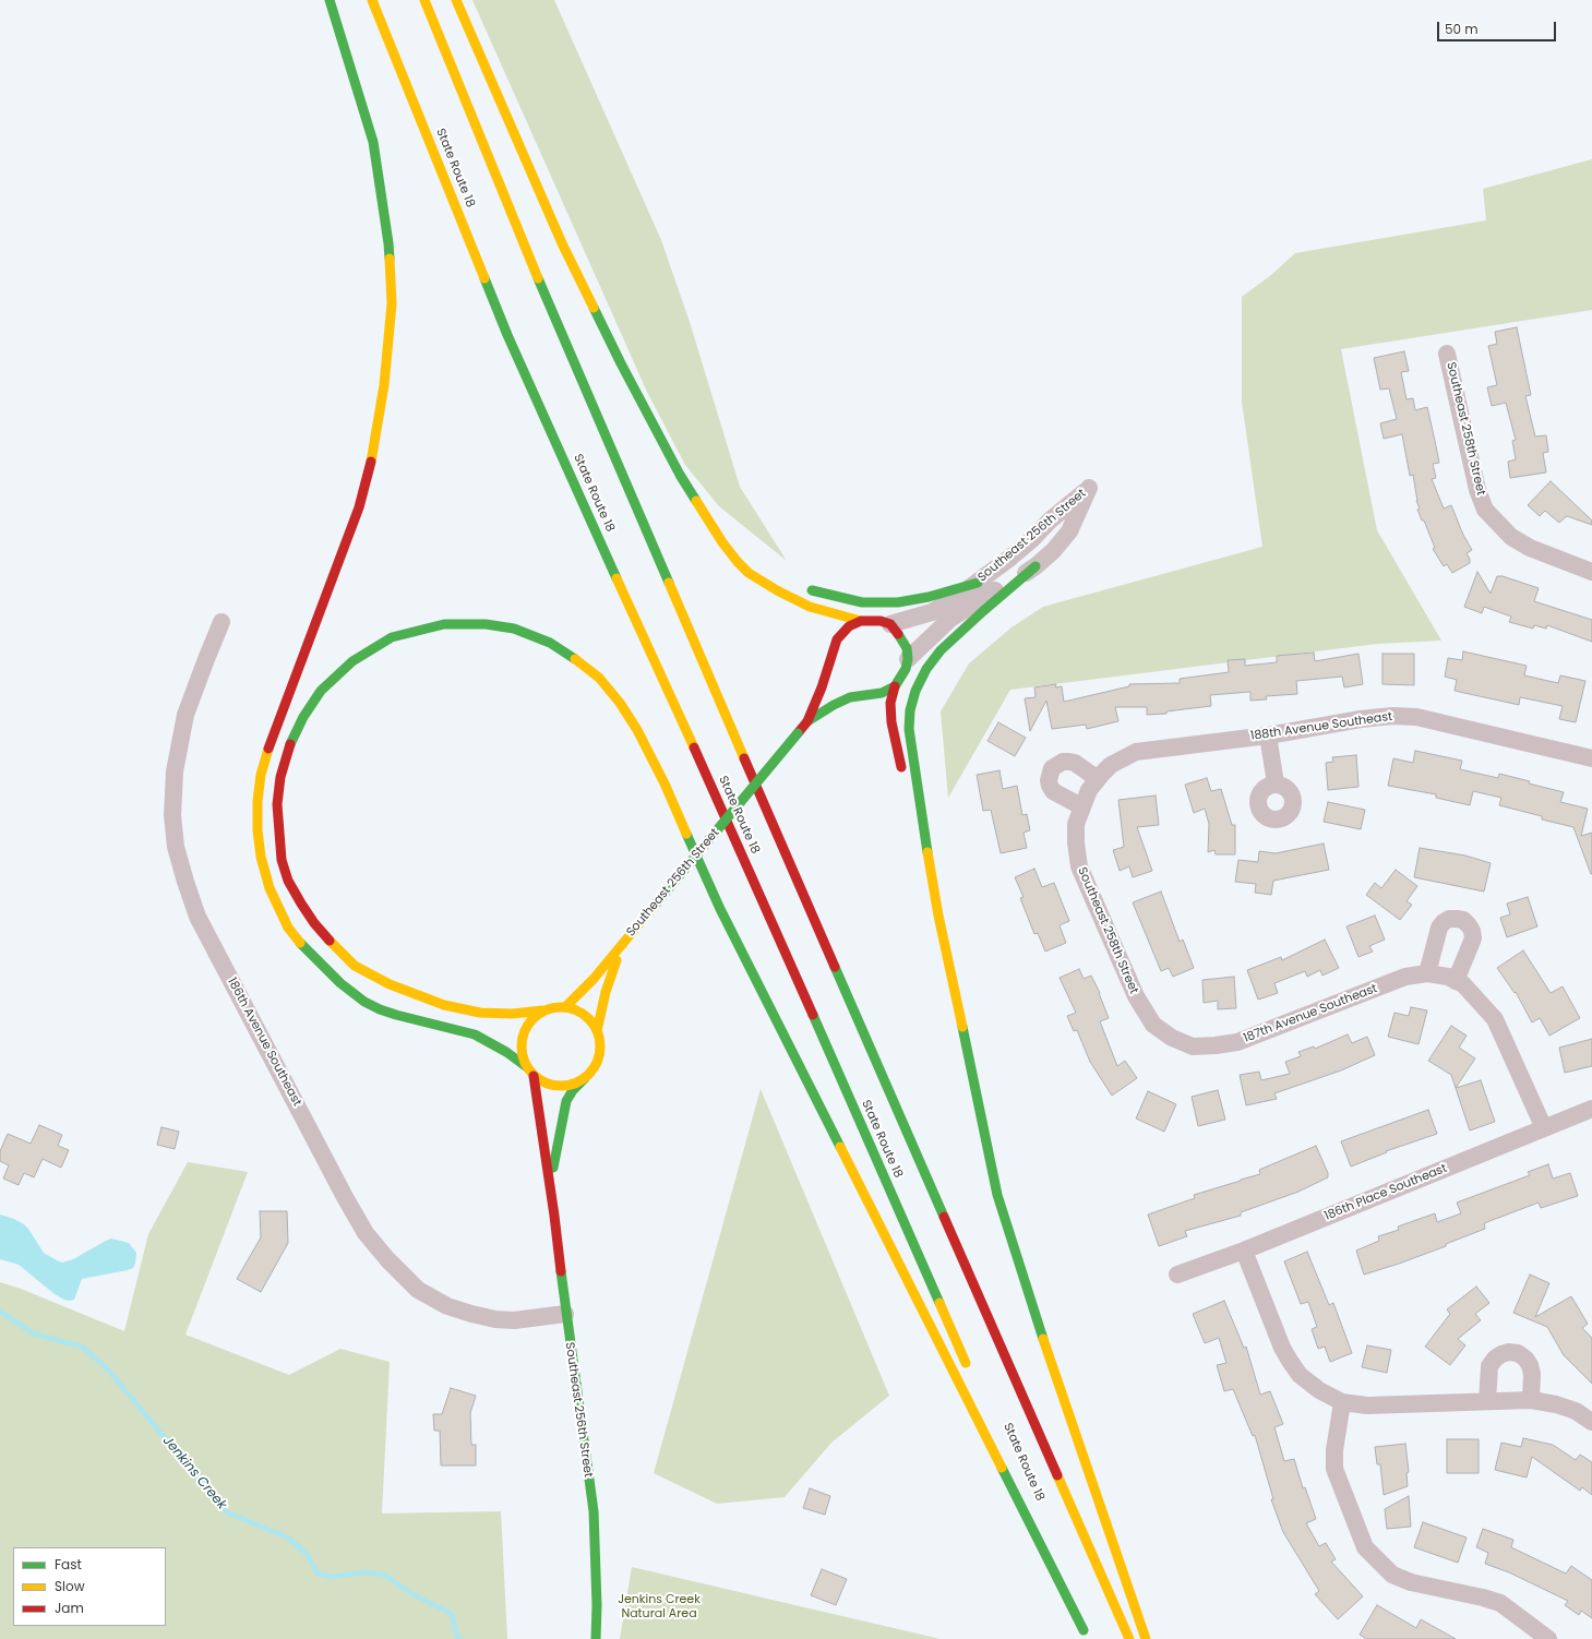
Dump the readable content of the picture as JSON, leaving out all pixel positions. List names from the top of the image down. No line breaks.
{"streets":{"main road":["State Route 18","Southeast 256th Street"],"street":["Southeast 258th Street","188th Avenue Southeast","187th Avenue Southeast","186th Avenue Southeast","186th Place Southeast"]},"crossings":[["Southeast 258th Street","188th Avenue Southeast"],["Southeast 258th Street","187th Avenue Southeast"],["Southeast 256th Street","186th Avenue Southeast"]],"water":["Jenkins Creek"],"parks":["Jenkins Creek Natural Area"],"legend":["Fast","Slow","Jam"],"scale_bar":"50 m"}
